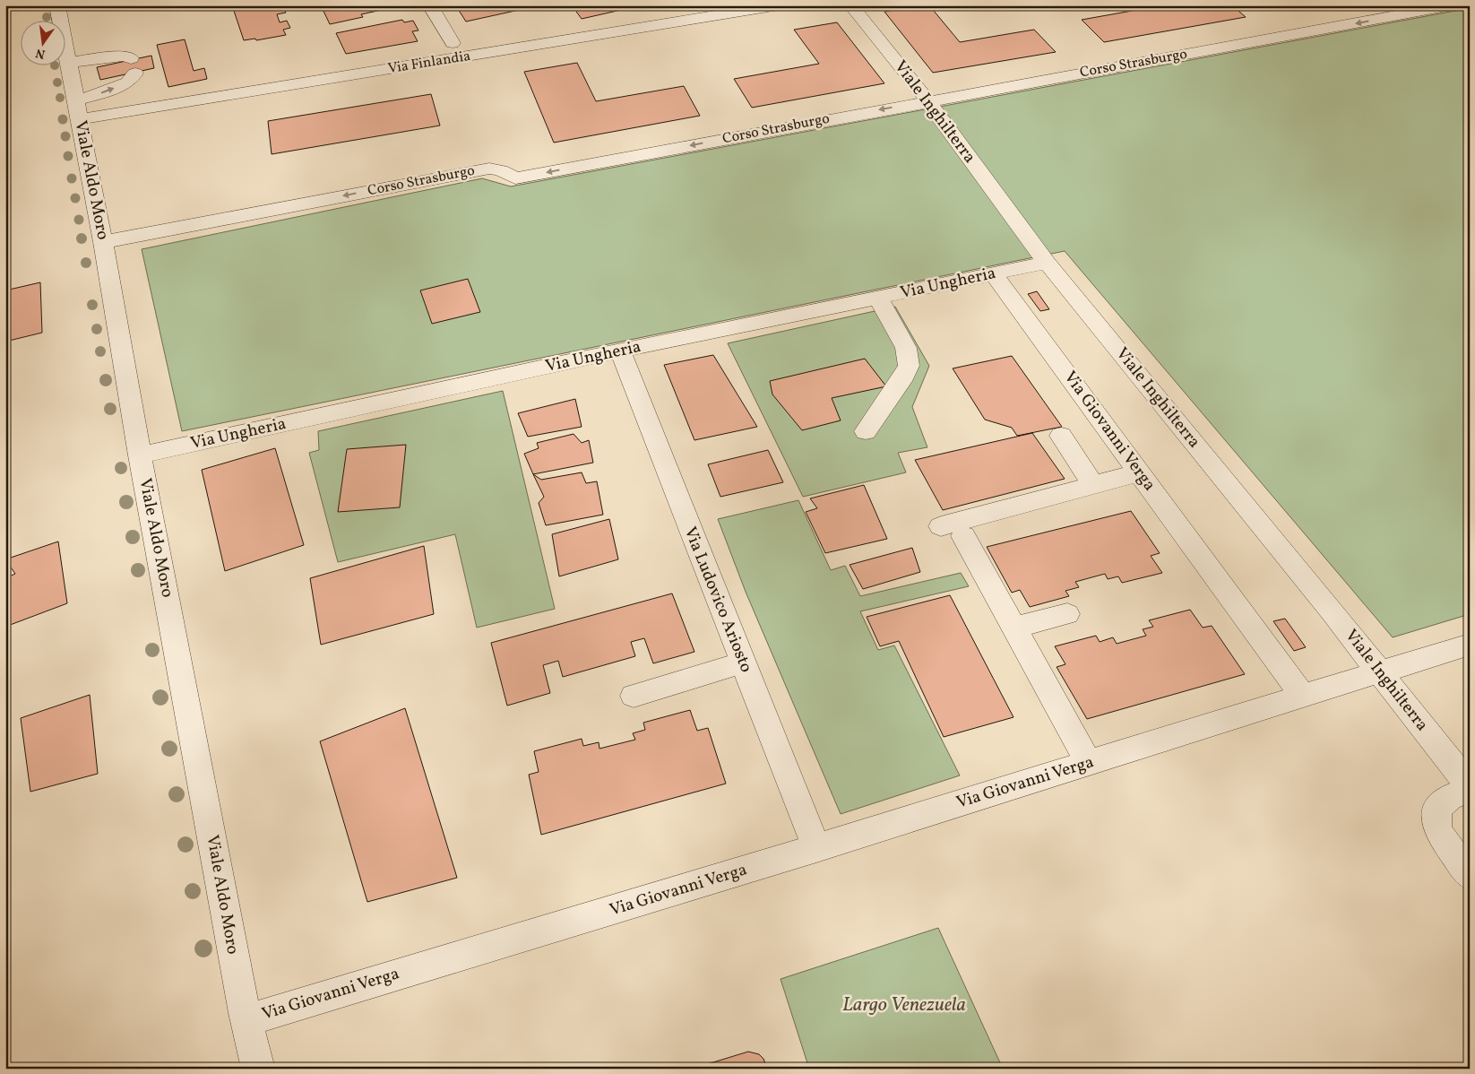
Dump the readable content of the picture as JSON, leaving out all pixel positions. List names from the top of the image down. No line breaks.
{"streets":{"street":["Via Finlandia","Corso Strasburgo","Viale Inghilterra","Viale Aldo Moro","Via Ungheria","Via Giovanni Verga","Via Ludovico Ariosto"]},"crossings":[["Via Finlandia","Viale Aldo Moro"],["Corso Strasburgo","Viale Inghilterra"],["Corso Strasburgo","Viale Aldo Moro"],["Viale Inghilterra","Via Ungheria"],["Viale Aldo Moro","Via Ungheria"],["Viale Aldo Moro","Via Giovanni Verga"],["Via Ungheria","Via Giovanni Verga"],["Via Ungheria","Via Ludovico Ariosto"],["Via Giovanni Verga","Via Ludovico Ariosto"]],"one_way":["Corso Strasburgo"],"parks":["Largo Venezuela"],"north":"bottom"}
